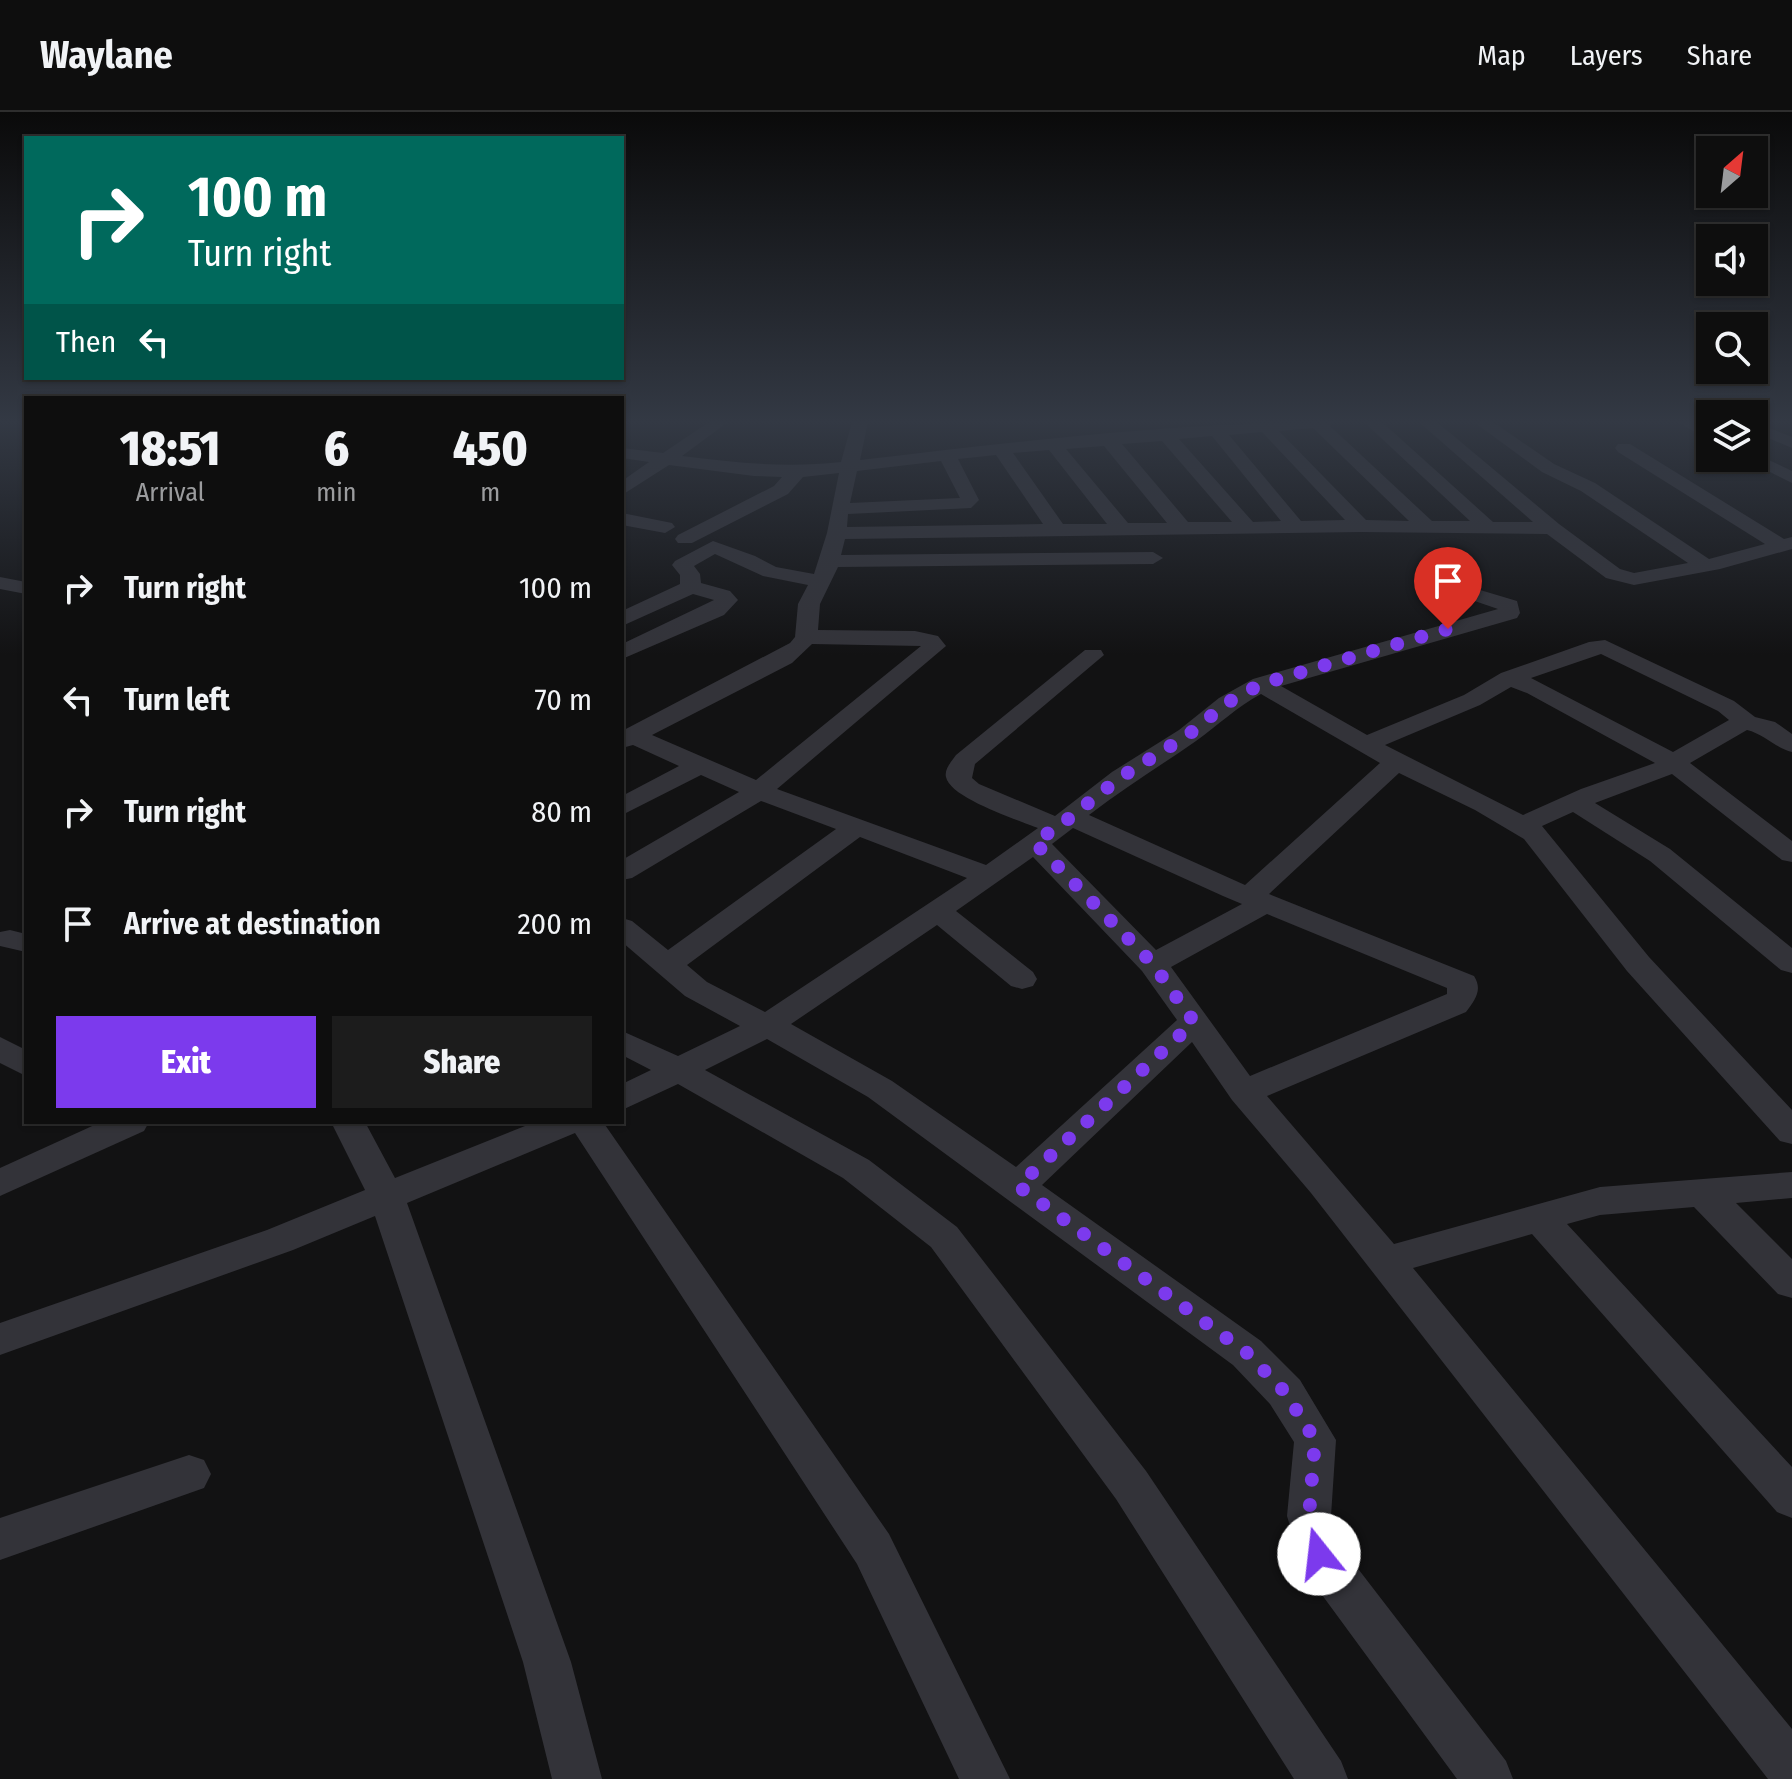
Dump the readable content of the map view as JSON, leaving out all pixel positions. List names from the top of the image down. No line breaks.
{"north":"top right","page":{"header":"Waylane","nav":["Map","Layers","Share"],"turn":["100 m","Turn right"],"then":"Then","eta":["18:51","Arrival","6","min","450","m"],"list":[{"name":"Turn right","value":"100 m"},{"name":"Turn left","value":"70 m"},{"name":"Turn right","value":"80 m"},{"name":"Arrive at destination","value":"200 m"}],"buttons":["Exit","Share"]}}
